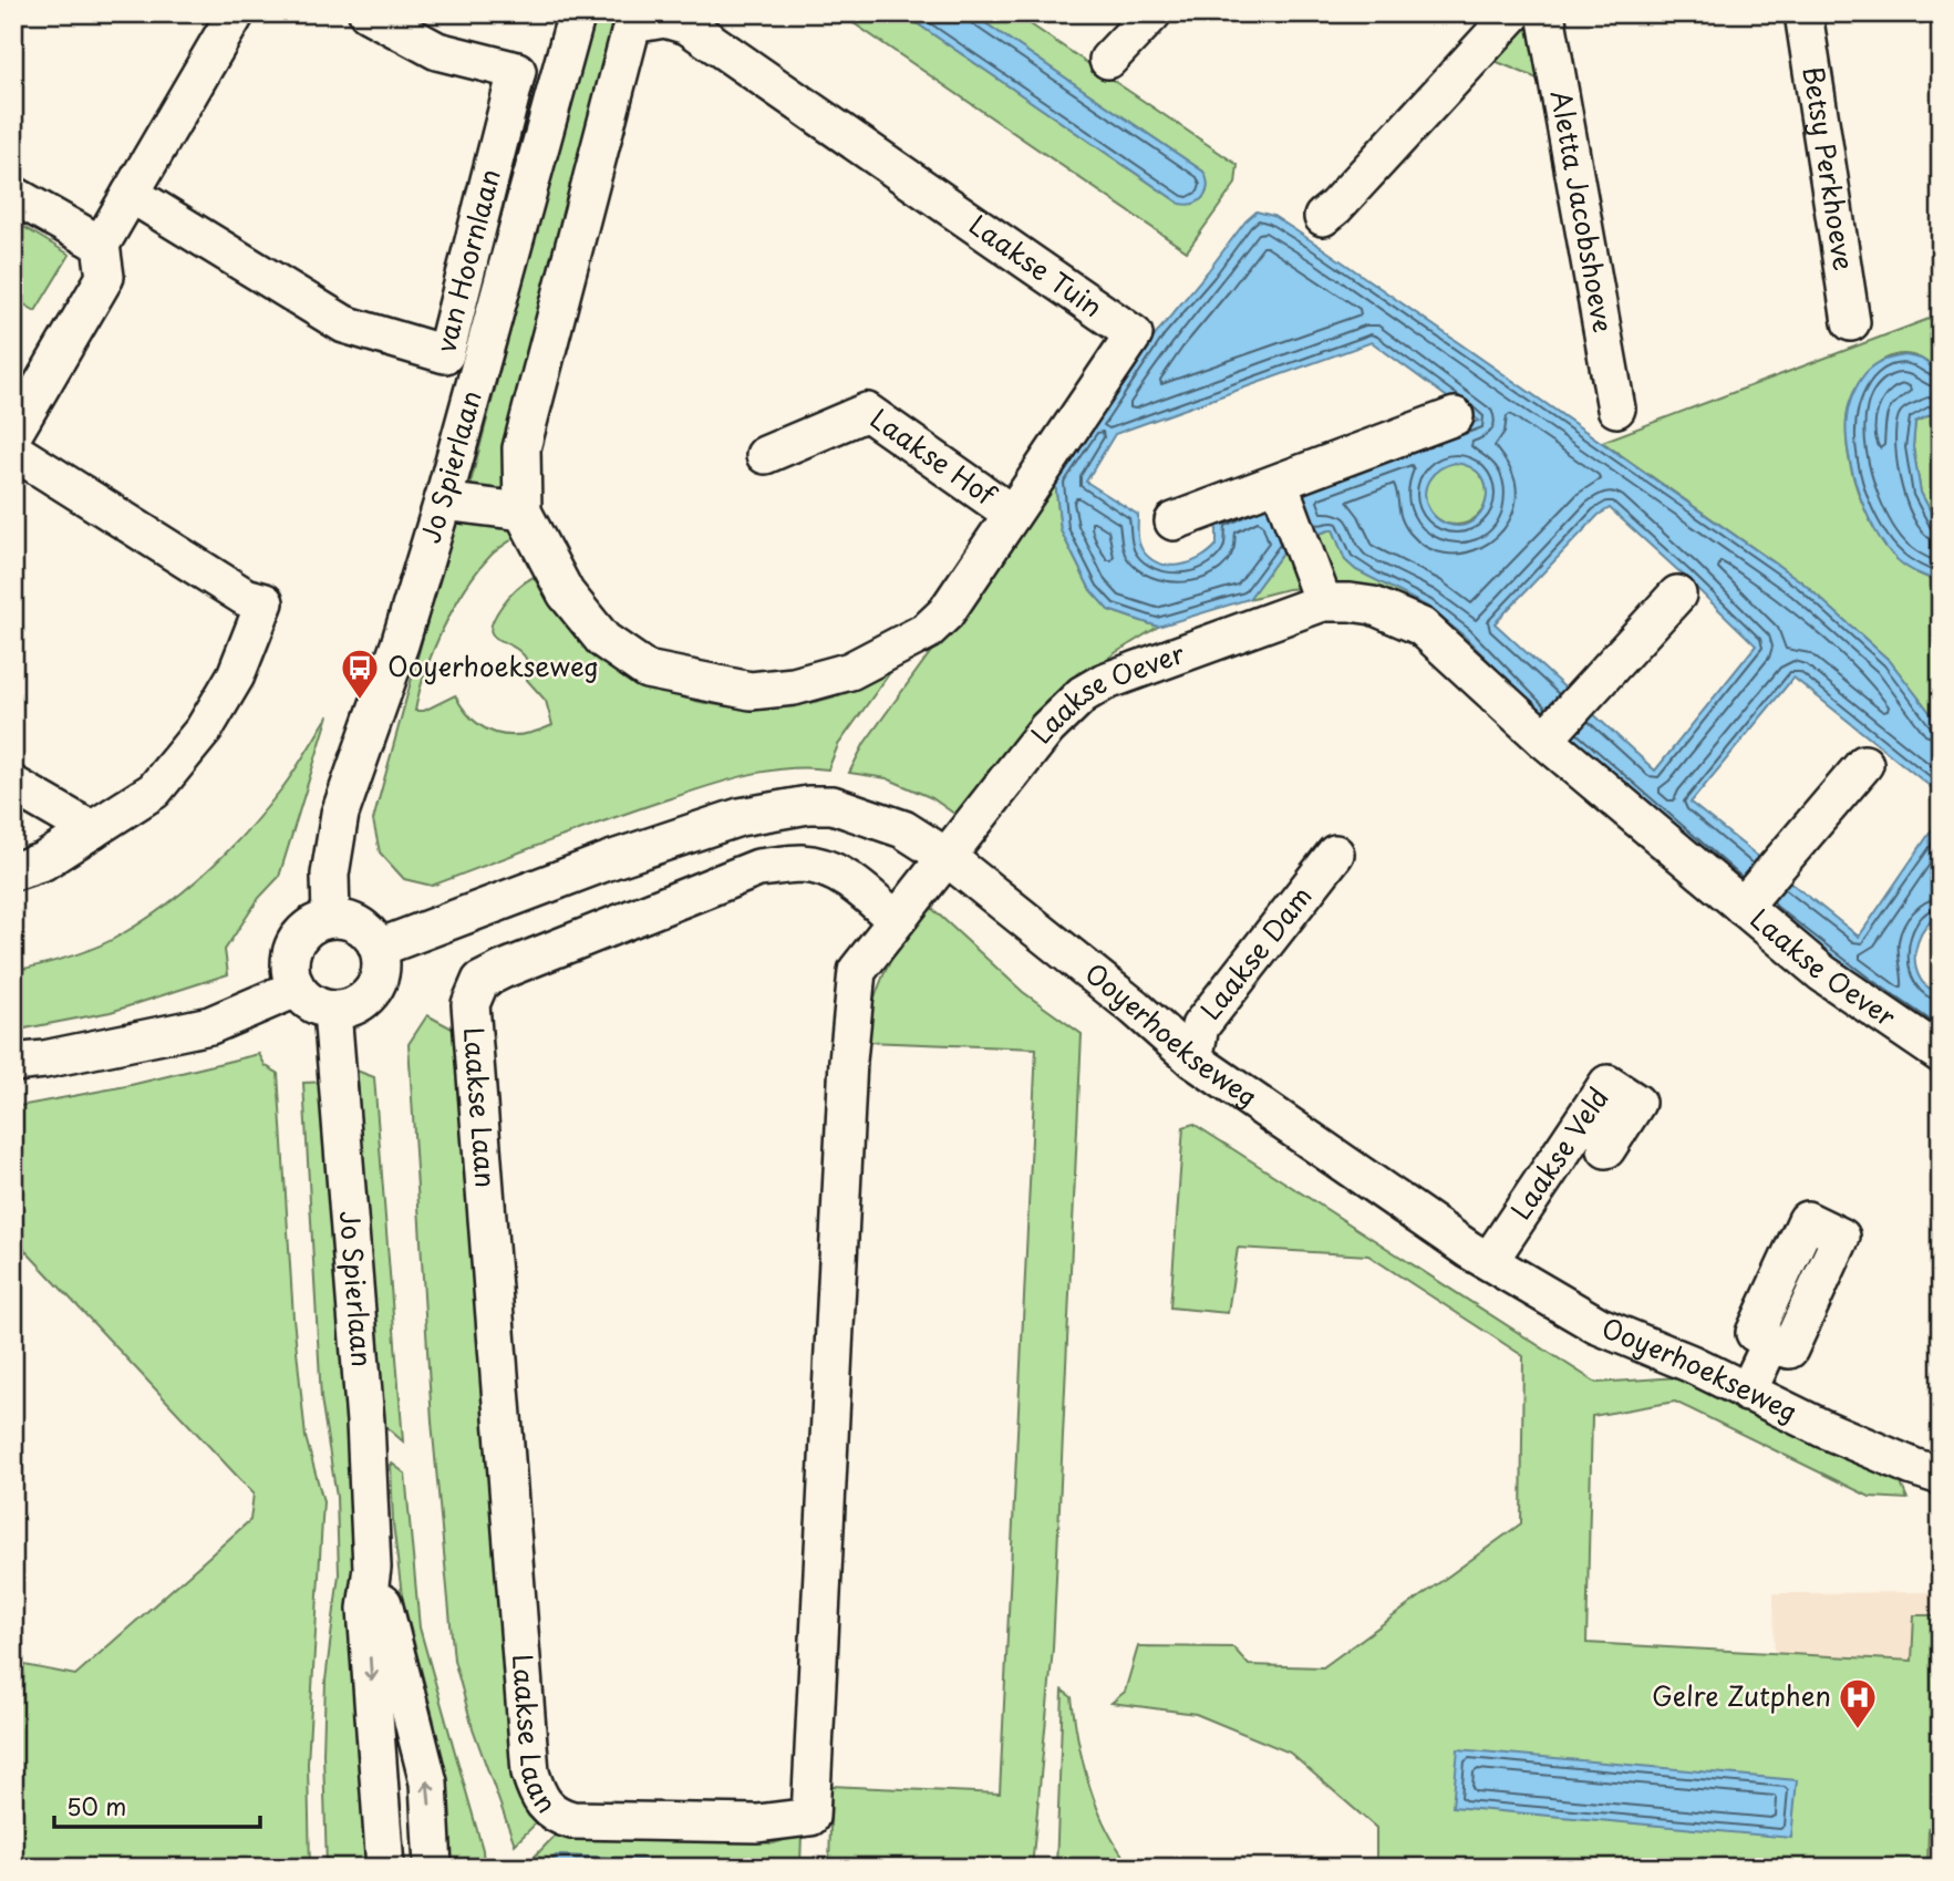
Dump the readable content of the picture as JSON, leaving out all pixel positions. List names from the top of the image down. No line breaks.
{"streets":{"street":["Betsy Perkhoeve","Aletta Jacobshoeve","van Hoornlaan","Laakse Tuin","Laakse Hof","Jo Spierlaan","Laakse Oever","Laakse Dam","Ooyerhoekseweg","Laakse Laan","Laakse Veld"]},"crossings":[["Laakse Tuin","Laakse Hof"],["Jo Spierlaan","Ooyerhoekseweg"],["Laakse Oever","Ooyerhoekseweg"],["Laakse Oever","Laakse Laan"],["Laakse Dam","Ooyerhoekseweg"],["Ooyerhoekseweg","Laakse Laan"],["Ooyerhoekseweg","Laakse Veld"]],"places":{"bus stop":["Ooyerhoekseweg"],"hospital":["Gelre Zutphen"]},"scale_bar":"50 m"}
